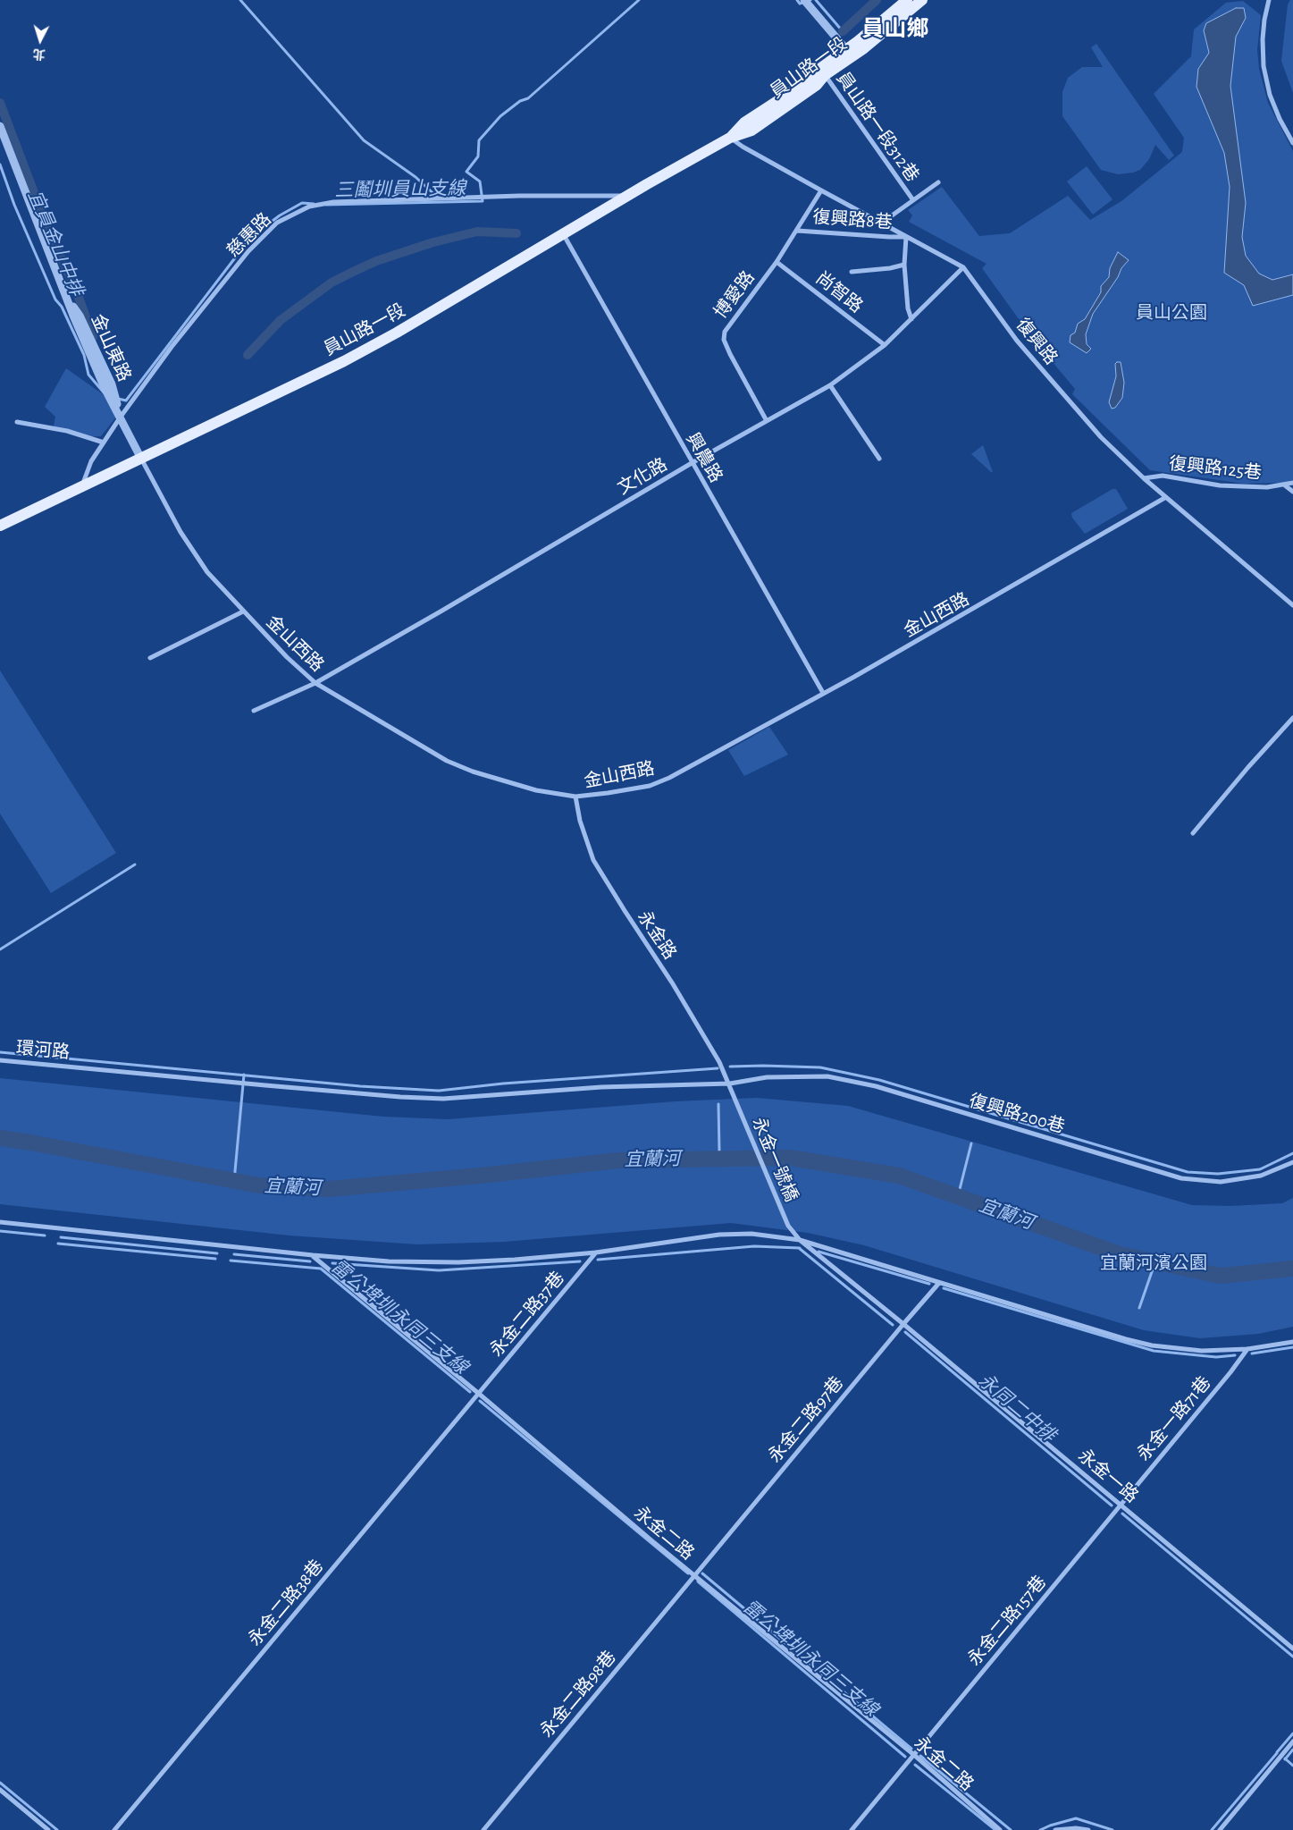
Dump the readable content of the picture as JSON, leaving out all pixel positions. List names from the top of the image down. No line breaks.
{"streets":{"main road":["員山路一段"],"street":["員山路一段312巷","復興路8巷","慈惠路","尚智路","博愛路","復興路","金山東路","興農路","復興路125巷","文化路","金山西路","永金路","環河路","復興路200巷","永金一號橋","永金二路37巷","永金一路71巷","永金二路97巷","永金一路","永金二路","永金二路38巷","永金二路157巷","永金二路98巷"]},"crossings":[["員山路一段","員山路一段312巷"],["員山路一段","慈惠路"],["員山路一段","復興路"],["員山路一段","金山東路"],["員山路一段","興農路"],["員山路一段","金山西路"],["復興路8巷","博愛路"],["復興路8巷","復興路"],["慈惠路","金山東路"],["尚智路","博愛路"],["尚智路","文化路"],["博愛路","復興路"],["博愛路","文化路"],["復興路","復興路125巷"],["復興路","文化路"],["復興路","金山西路"],["金山東路","金山西路"],["興農路","文化路"],["興農路","金山西路"],["文化路","金山西路"],["金山西路","永金路"],["永金路","環河路"],["永金路","復興路200巷"],["永金路","永金一號橋"],["環河路","復興路200巷"],["永金一號橋","永金一路"],["永金二路37巷","永金二路"],["永金二路37巷","永金二路38巷"],["永金一路71巷","永金一路"],["永金一路71巷","永金二路157巷"],["永金二路97巷","永金一路"],["永金二路97巷","永金二路"],["永金二路97巷","永金二路98巷"],["永金一路","永金二路157巷"],["永金二路","永金二路38巷"],["永金二路","永金二路157巷"],["永金二路","永金二路98巷"]],"districts":["員山鄉"],"water":["三鬮圳員山支線","宜員金山中排","宜蘭河","雷公埤圳永同三支線","永同二中排"],"parks":["員山公園","宜蘭河濱公園"],"north":"bottom"}
